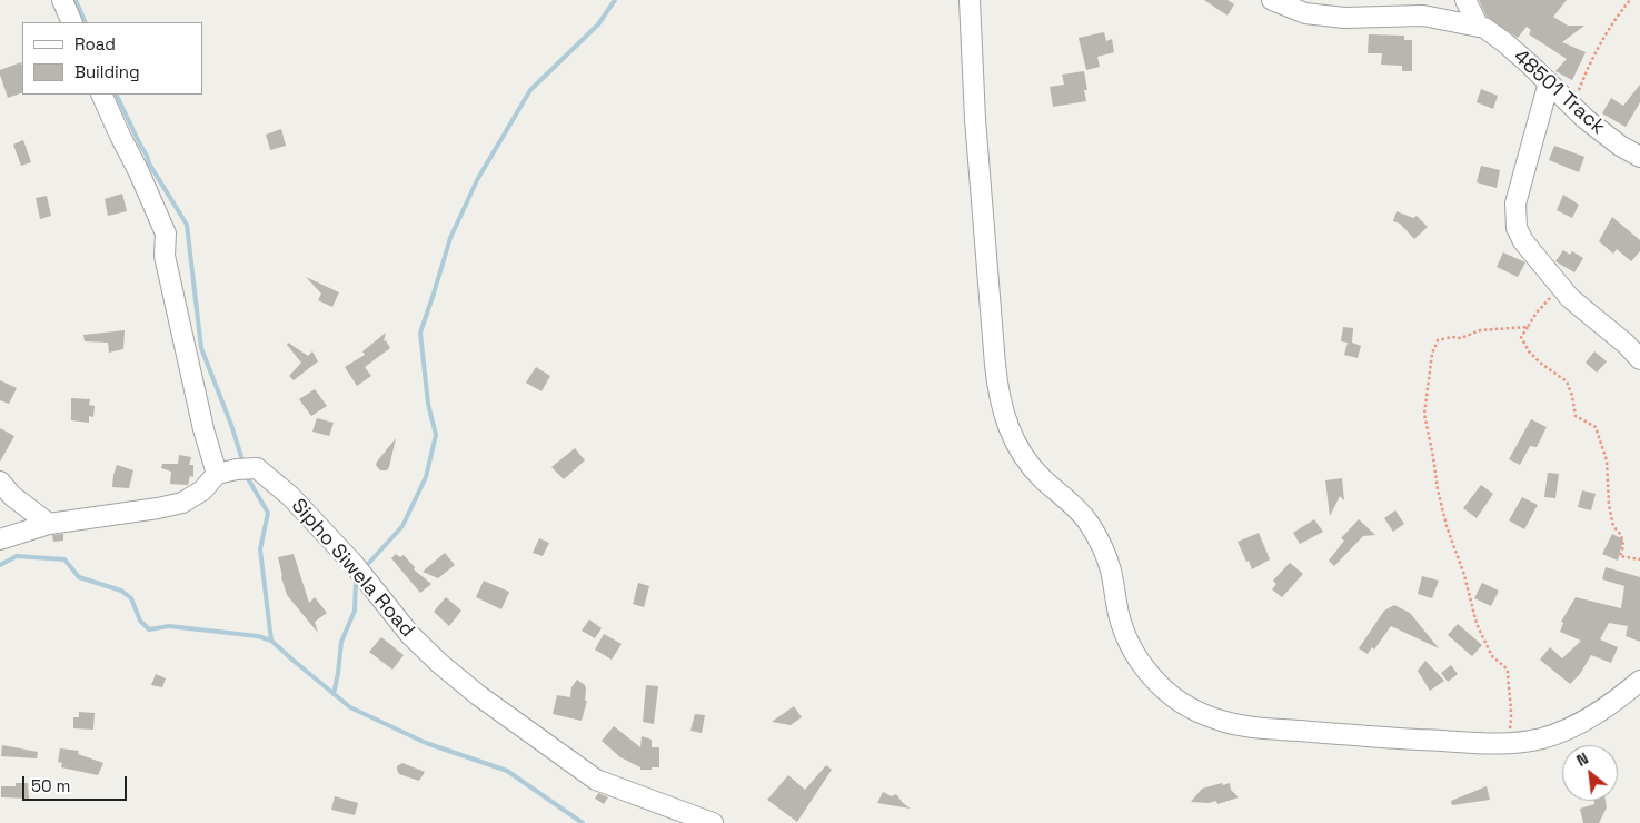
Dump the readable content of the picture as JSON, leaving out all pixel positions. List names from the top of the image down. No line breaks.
{"streets":{"street":["48501 Track","Sipho Siwela Road"]},"legend":["Road","Building"],"scale_bar":"50 m","north":"top left"}
